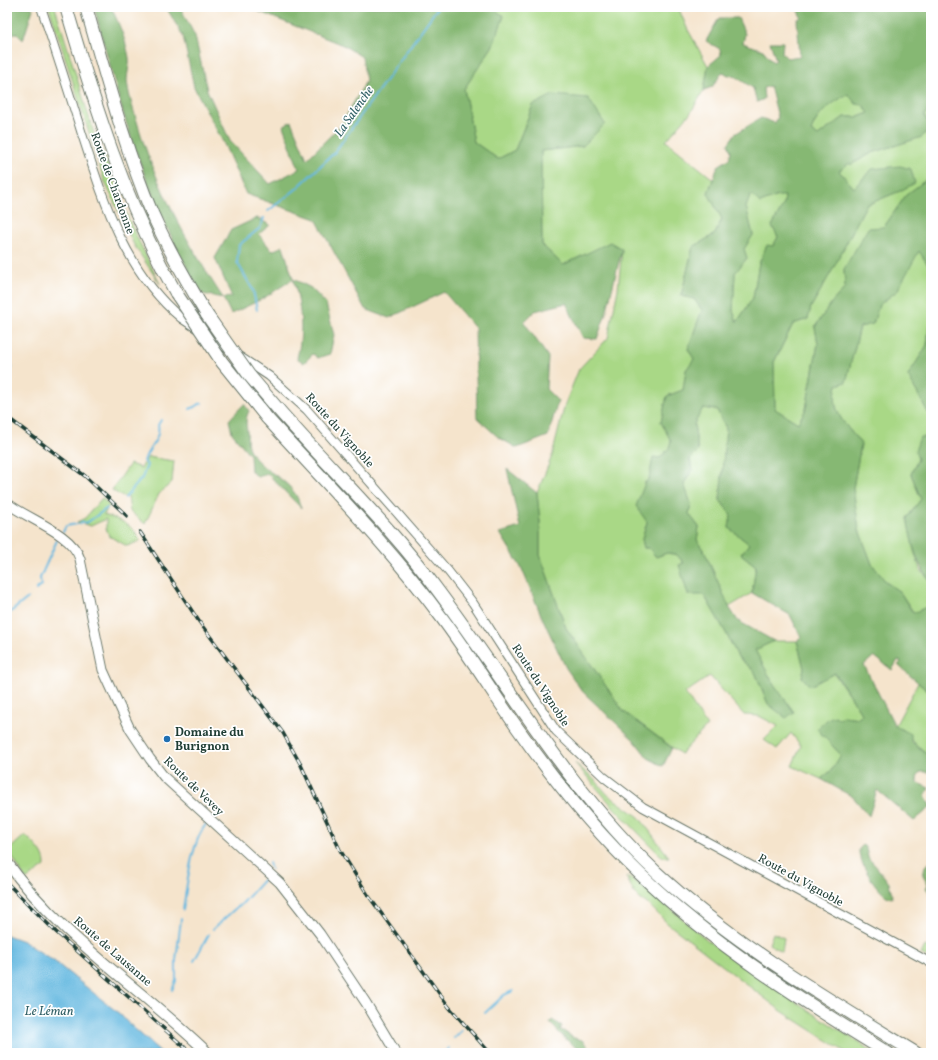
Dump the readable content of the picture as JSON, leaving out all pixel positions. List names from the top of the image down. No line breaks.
{"streets":{"main road":["Route de Vevey","Route de Lausanne"],"street":["Route de Chardonne","Route du Vignoble"]},"crossings":[["Route de Chardonne","Route du Vignoble"]],"water":["La Salenche","Le Léman"],"places":["Domaine du Burignon"]}
